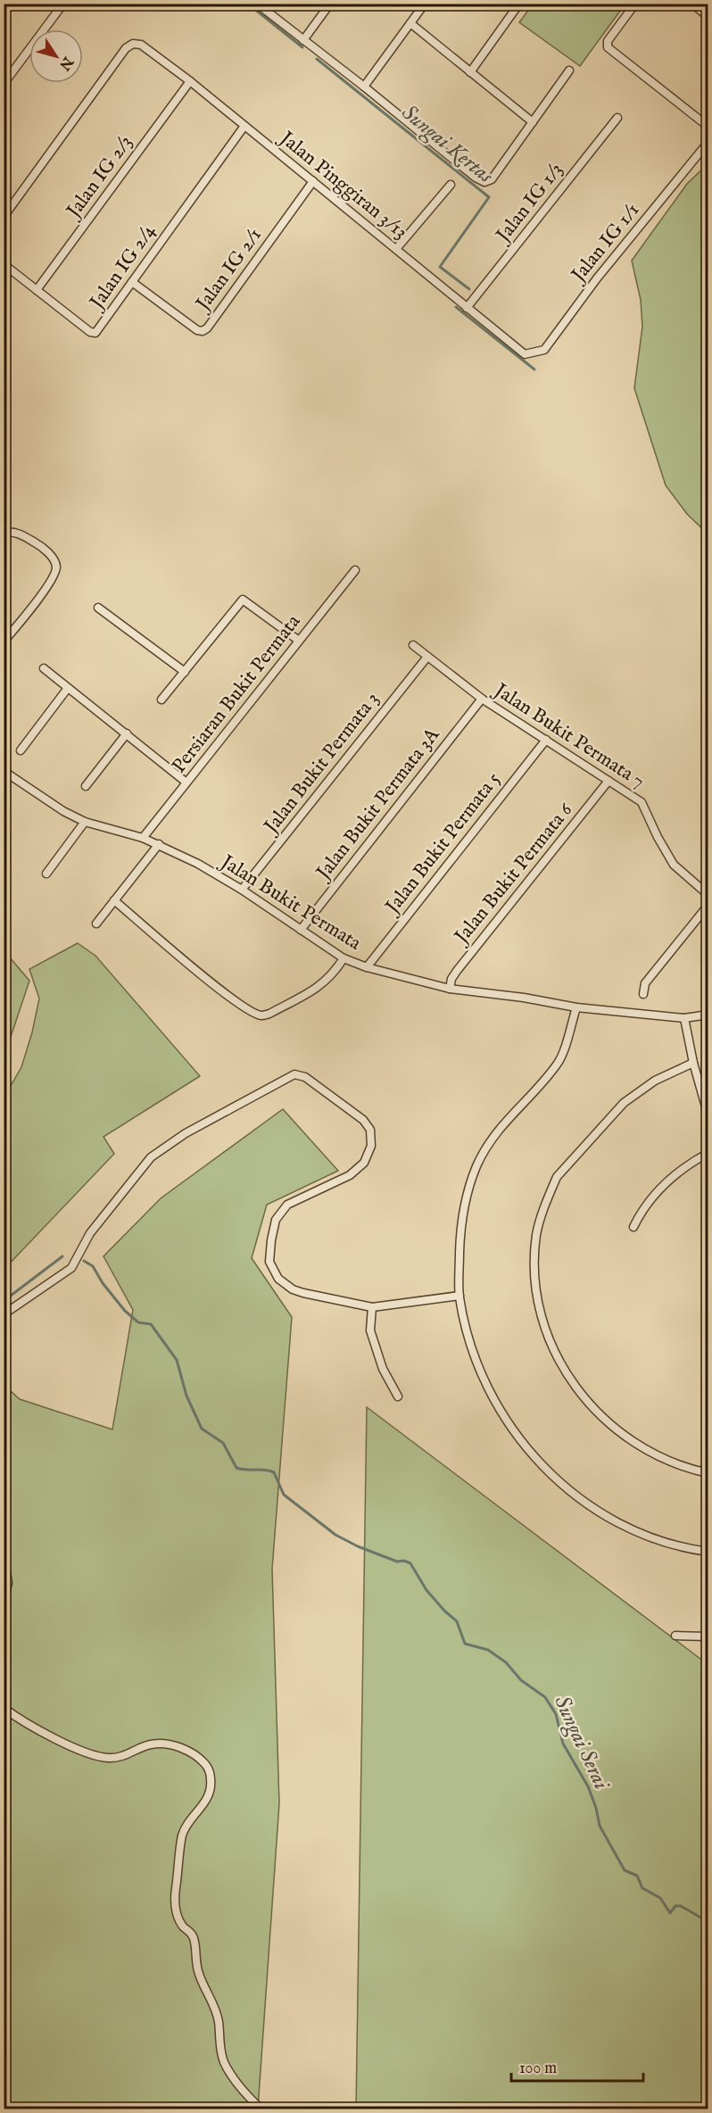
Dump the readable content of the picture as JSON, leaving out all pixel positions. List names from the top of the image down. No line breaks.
{"streets":{"street":["Jalan IG 2/3","Jalan Pinggiran 3/13","Jalan IG 1/3","Jalan IG 1/1","Jalan IG 2/4","Jalan IG 2/1","Persiaran Bukit Permata","Jalan Bukit Permata 7","Jalan Bukit Permata 3","Jalan Bukit Permata 3A","Jalan Bukit Permata 5","Jalan Bukit Permata 6","Jalan Bukit Permata"]},"crossings":[["Jalan IG 2/3","Jalan Pinggiran 3/13"],["Jalan IG 2/3","Jalan IG 2/4"],["Jalan Pinggiran 3/13","Jalan IG 1/3"],["Jalan Pinggiran 3/13","Jalan IG 1/1"],["Jalan Pinggiran 3/13","Jalan IG 2/4"],["Jalan Pinggiran 3/13","Jalan IG 2/1"],["Jalan IG 2/4","Jalan IG 2/1"],["Persiaran Bukit Permata","Jalan Bukit Permata"],["Jalan Bukit Permata 7","Jalan Bukit Permata 3"],["Jalan Bukit Permata 7","Jalan Bukit Permata 3A"],["Jalan Bukit Permata 7","Jalan Bukit Permata 5"],["Jalan Bukit Permata 7","Jalan Bukit Permata 6"],["Jalan Bukit Permata 3","Jalan Bukit Permata"],["Jalan Bukit Permata 3A","Jalan Bukit Permata"],["Jalan Bukit Permata 5","Jalan Bukit Permata"],["Jalan Bukit Permata 6","Jalan Bukit Permata"]],"water":["Sungai Kertas","Sungai Serai"],"scale_bar":"100 m","north":"bottom right"}
